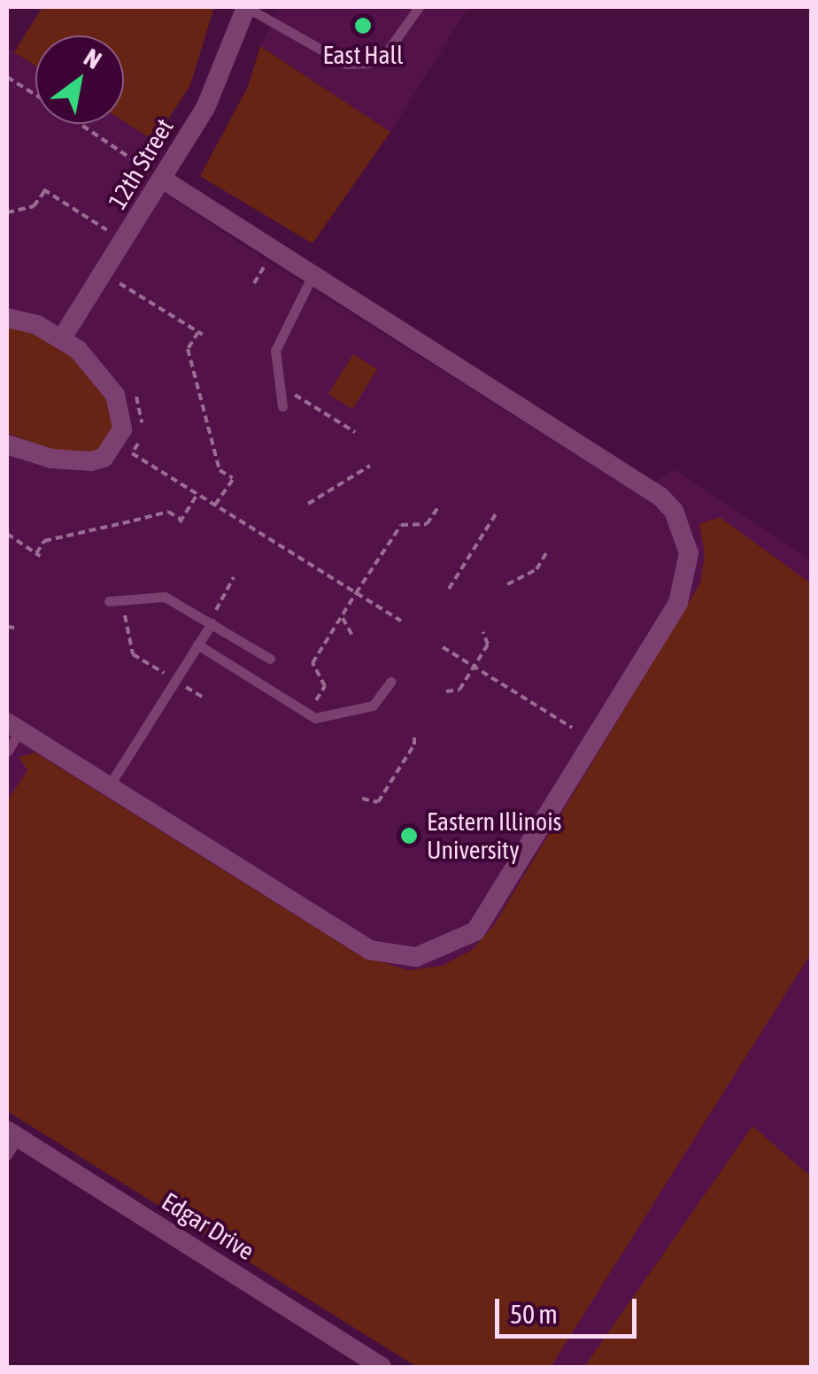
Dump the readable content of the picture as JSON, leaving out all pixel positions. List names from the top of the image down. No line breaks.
{"streets":{"street":["12th Street","Edgar Drive"]},"places":["East Hall","Eastern Illinois University"],"scale_bar":"50 m","north":"top right"}
